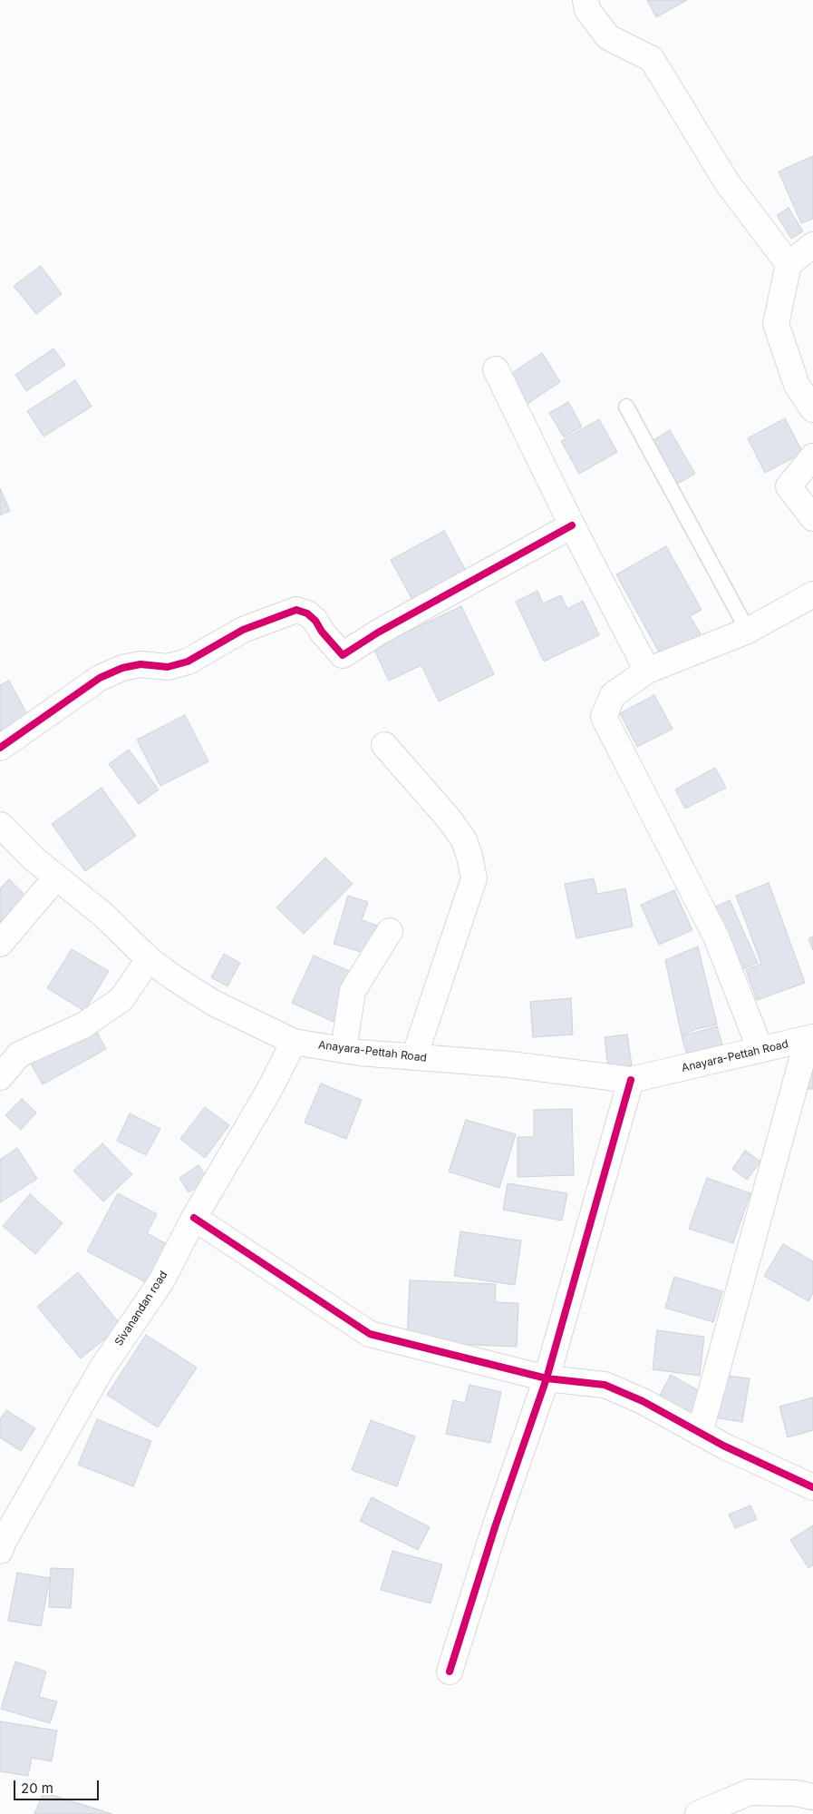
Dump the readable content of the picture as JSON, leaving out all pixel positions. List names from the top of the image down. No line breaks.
{"streets":{"street":["Anayara-Pettah Road","Sivanandan road"]},"crossings":[["Anayara-Pettah Road","Sivanandan road"]],"scale_bar":"20 m"}
